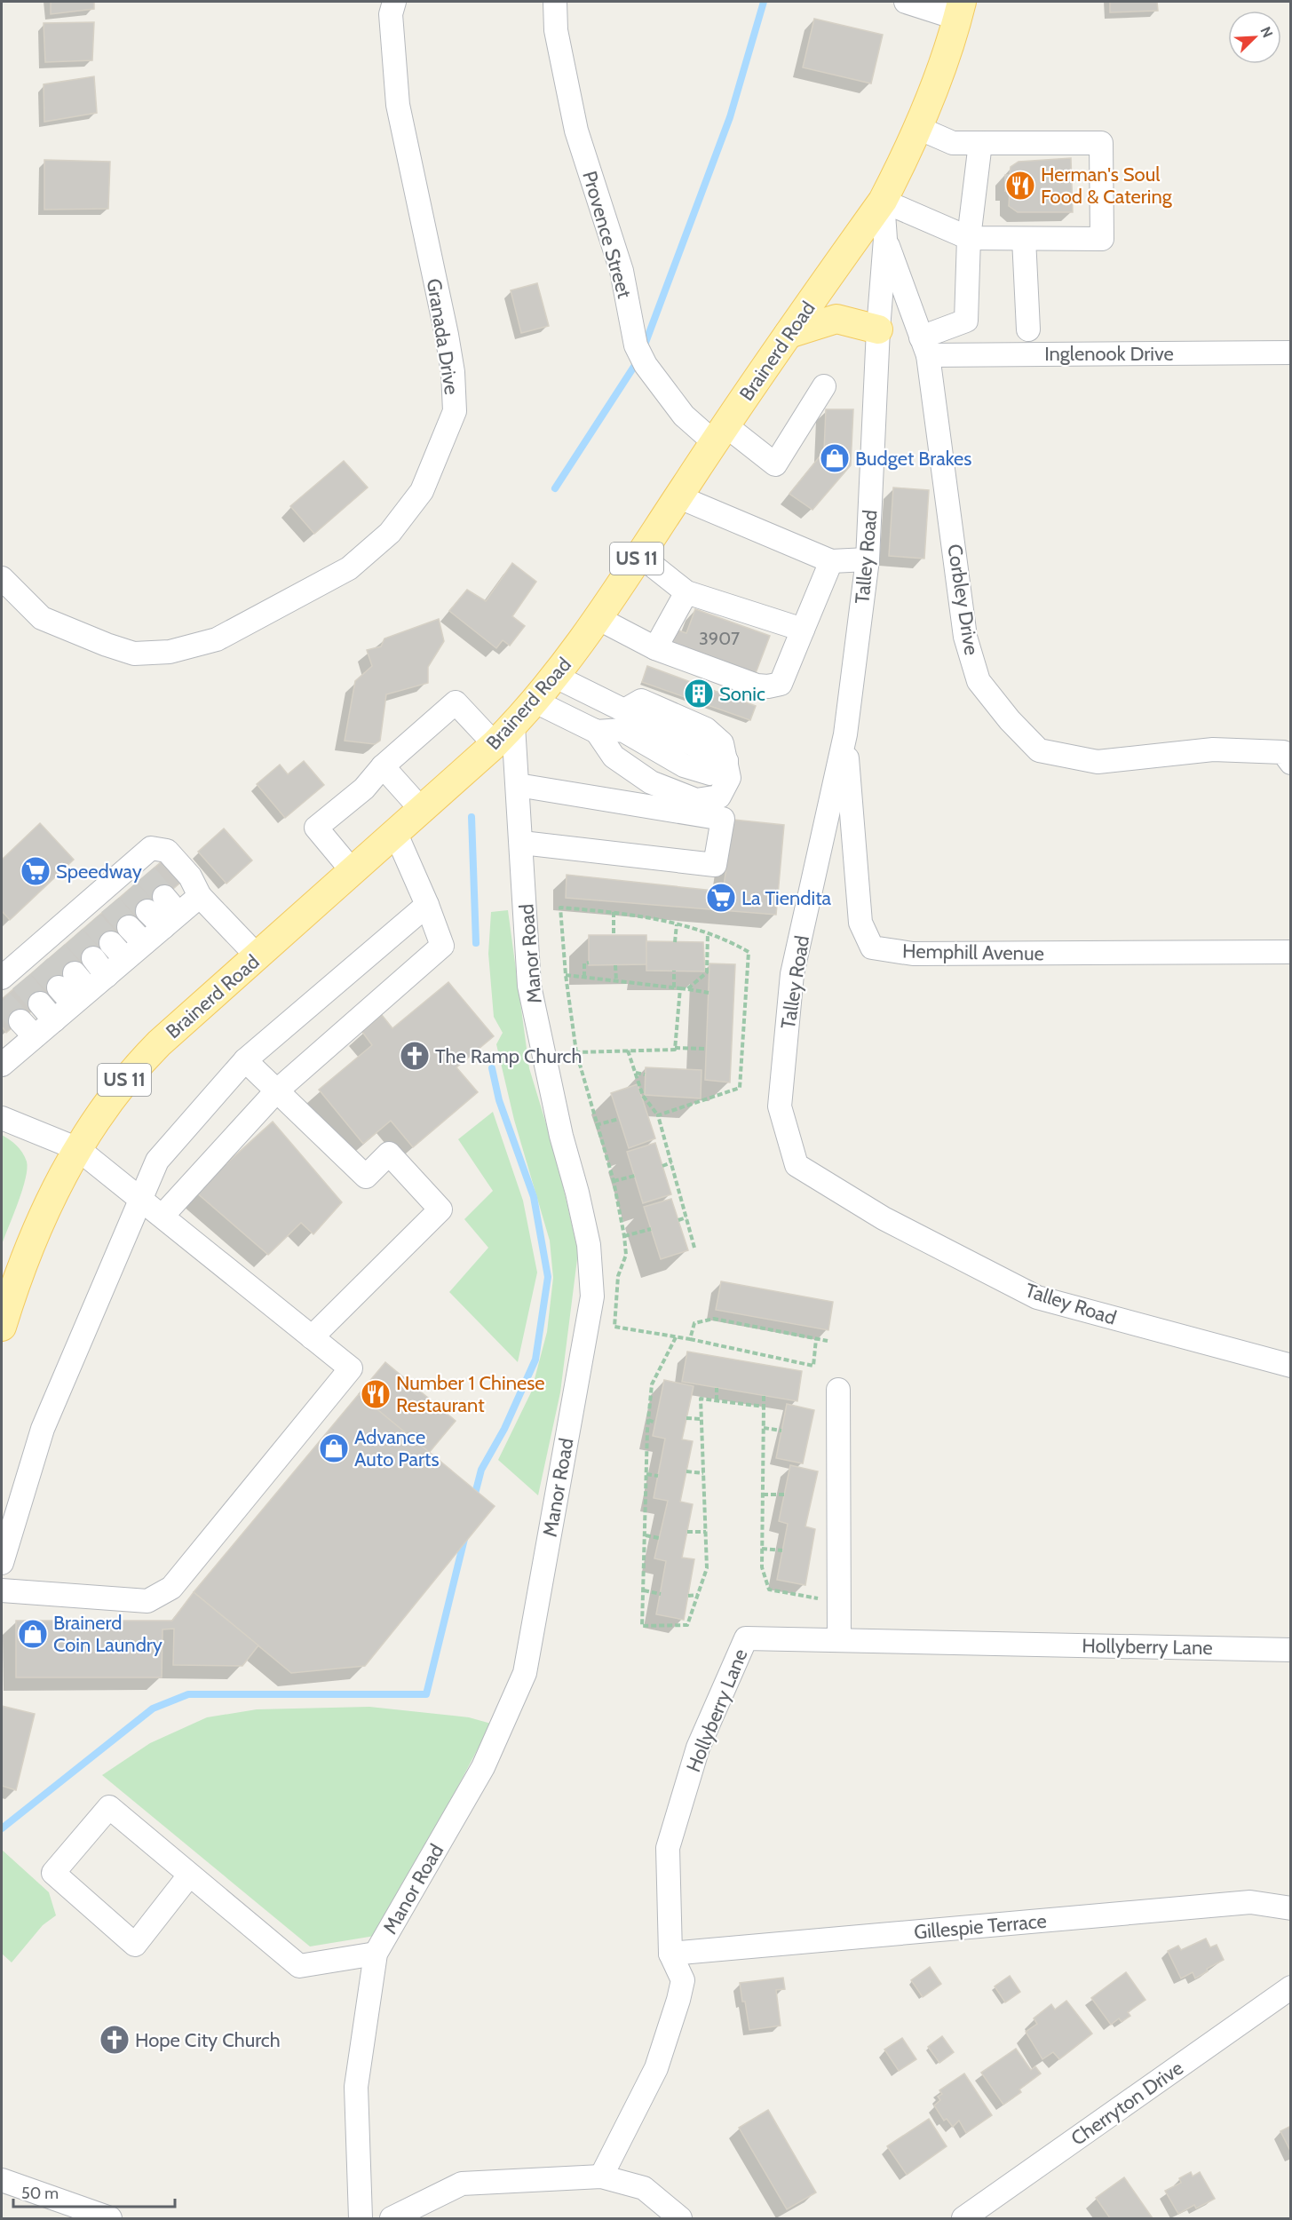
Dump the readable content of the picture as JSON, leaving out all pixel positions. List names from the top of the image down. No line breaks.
{"streets":{"main road":["Brainerd Road","US 11"],"street":["Provence Street","Granada Drive","Inglenook Drive","Talley Road","Corbley Drive","Hemphill Avenue","Manor Road","Hollyberry Lane","Gillespie Terrace","Cherryton Drive"]},"crossings":[["Provence Street","Brainerd Road"],["Brainerd Road","Talley Road"],["Brainerd Road","Manor Road"],["Inglenook Drive","Corbley Drive"],["Talley Road","Corbley Drive"],["Talley Road","Hemphill Avenue"],["Hollyberry Lane","Gillespie Terrace"]],"places":{"restaurant":["Herman's Soul Food & Catering","Number 1 Chinese Restaurant"],"shop":["Budget Brakes","Advance Auto Parts","Brainerd Coin Laundry"],"building":["Sonic"],"supermarket":["Speedway","La Tiendita"],"church":["The Ramp Church","Hope City Church"]},"house_numbers":["3907"],"scale_bar":"50 m","north":"top right"}
